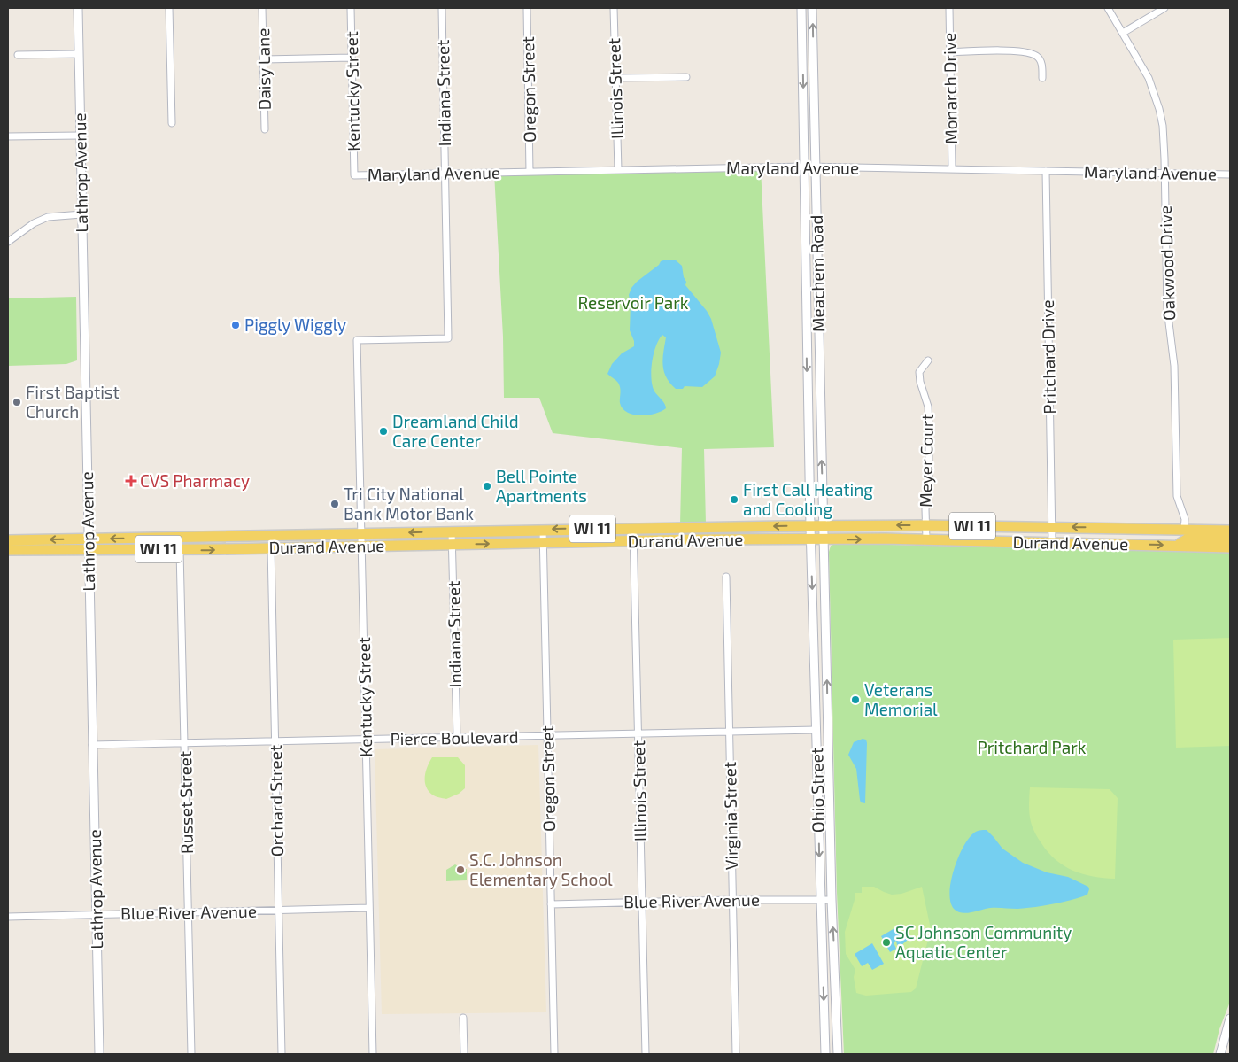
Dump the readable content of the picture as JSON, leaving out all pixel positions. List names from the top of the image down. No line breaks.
{"streets":{"main road":["WI 11","Durand Avenue"],"street":["Daisy Lane","Illinois Street","Monarch Drive","Oregon Street","Kentucky Street","Indiana Street","Maryland Avenue","Lathrop Avenue","Oakwood Drive","Meachem Road","Pritchard Drive","Meyer Court","Pierce Boulevard","Ohio Street","Orchard Street","Russet Street","Virginia Street","Blue River Avenue"]},"crossings":[["Illinois Street","Maryland Avenue"],["Illinois Street","Durand Avenue"],["Illinois Street","Pierce Boulevard"],["Illinois Street","Blue River Avenue"],["Monarch Drive","Maryland Avenue"],["Oregon Street","Maryland Avenue"],["Oregon Street","Durand Avenue"],["Oregon Street","Pierce Boulevard"],["Oregon Street","Blue River Avenue"],["Kentucky Street","Indiana Street"],["Kentucky Street","Maryland Avenue"],["Kentucky Street","Durand Avenue"],["Kentucky Street","Pierce Boulevard"],["Kentucky Street","Blue River Avenue"],["Indiana Street","Maryland Avenue"],["Indiana Street","Durand Avenue"],["Indiana Street","Pierce Boulevard"],["Maryland Avenue","Oakwood Drive"],["Maryland Avenue","Meachem Road"],["Maryland Avenue","Pritchard Drive"],["Lathrop Avenue","Durand Avenue"],["Lathrop Avenue","Pierce Boulevard"],["Lathrop Avenue","Blue River Avenue"],["Oakwood Drive","Durand Avenue"],["Meachem Road","Durand Avenue"],["Meachem Road","Ohio Street"],["Pritchard Drive","Durand Avenue"],["Meyer Court","Durand Avenue"],["Durand Avenue","Ohio Street"],["Durand Avenue","Orchard Street"],["Durand Avenue","Russet Street"],["Pierce Boulevard","Ohio Street"],["Pierce Boulevard","Orchard Street"],["Pierce Boulevard","Russet Street"],["Pierce Boulevard","Virginia Street"],["Ohio Street","Blue River Avenue"],["Orchard Street","Blue River Avenue"],["Russet Street","Blue River Avenue"],["Virginia Street","Blue River Avenue"]],"parks":["Reservoir Park","Pritchard Park"],"places":{"other":["Piggly Wiggly","First Baptist Church","Dreamland Child Care Center","Bell Pointe Apartments","First Call Heating and Cooling","Tri City National Bank Motor Bank","Veterans Memorial","S.C. Johnson Elementary School","SC Johnson Community Aquatic Center"],"health":["CVS Pharmacy"]}}
